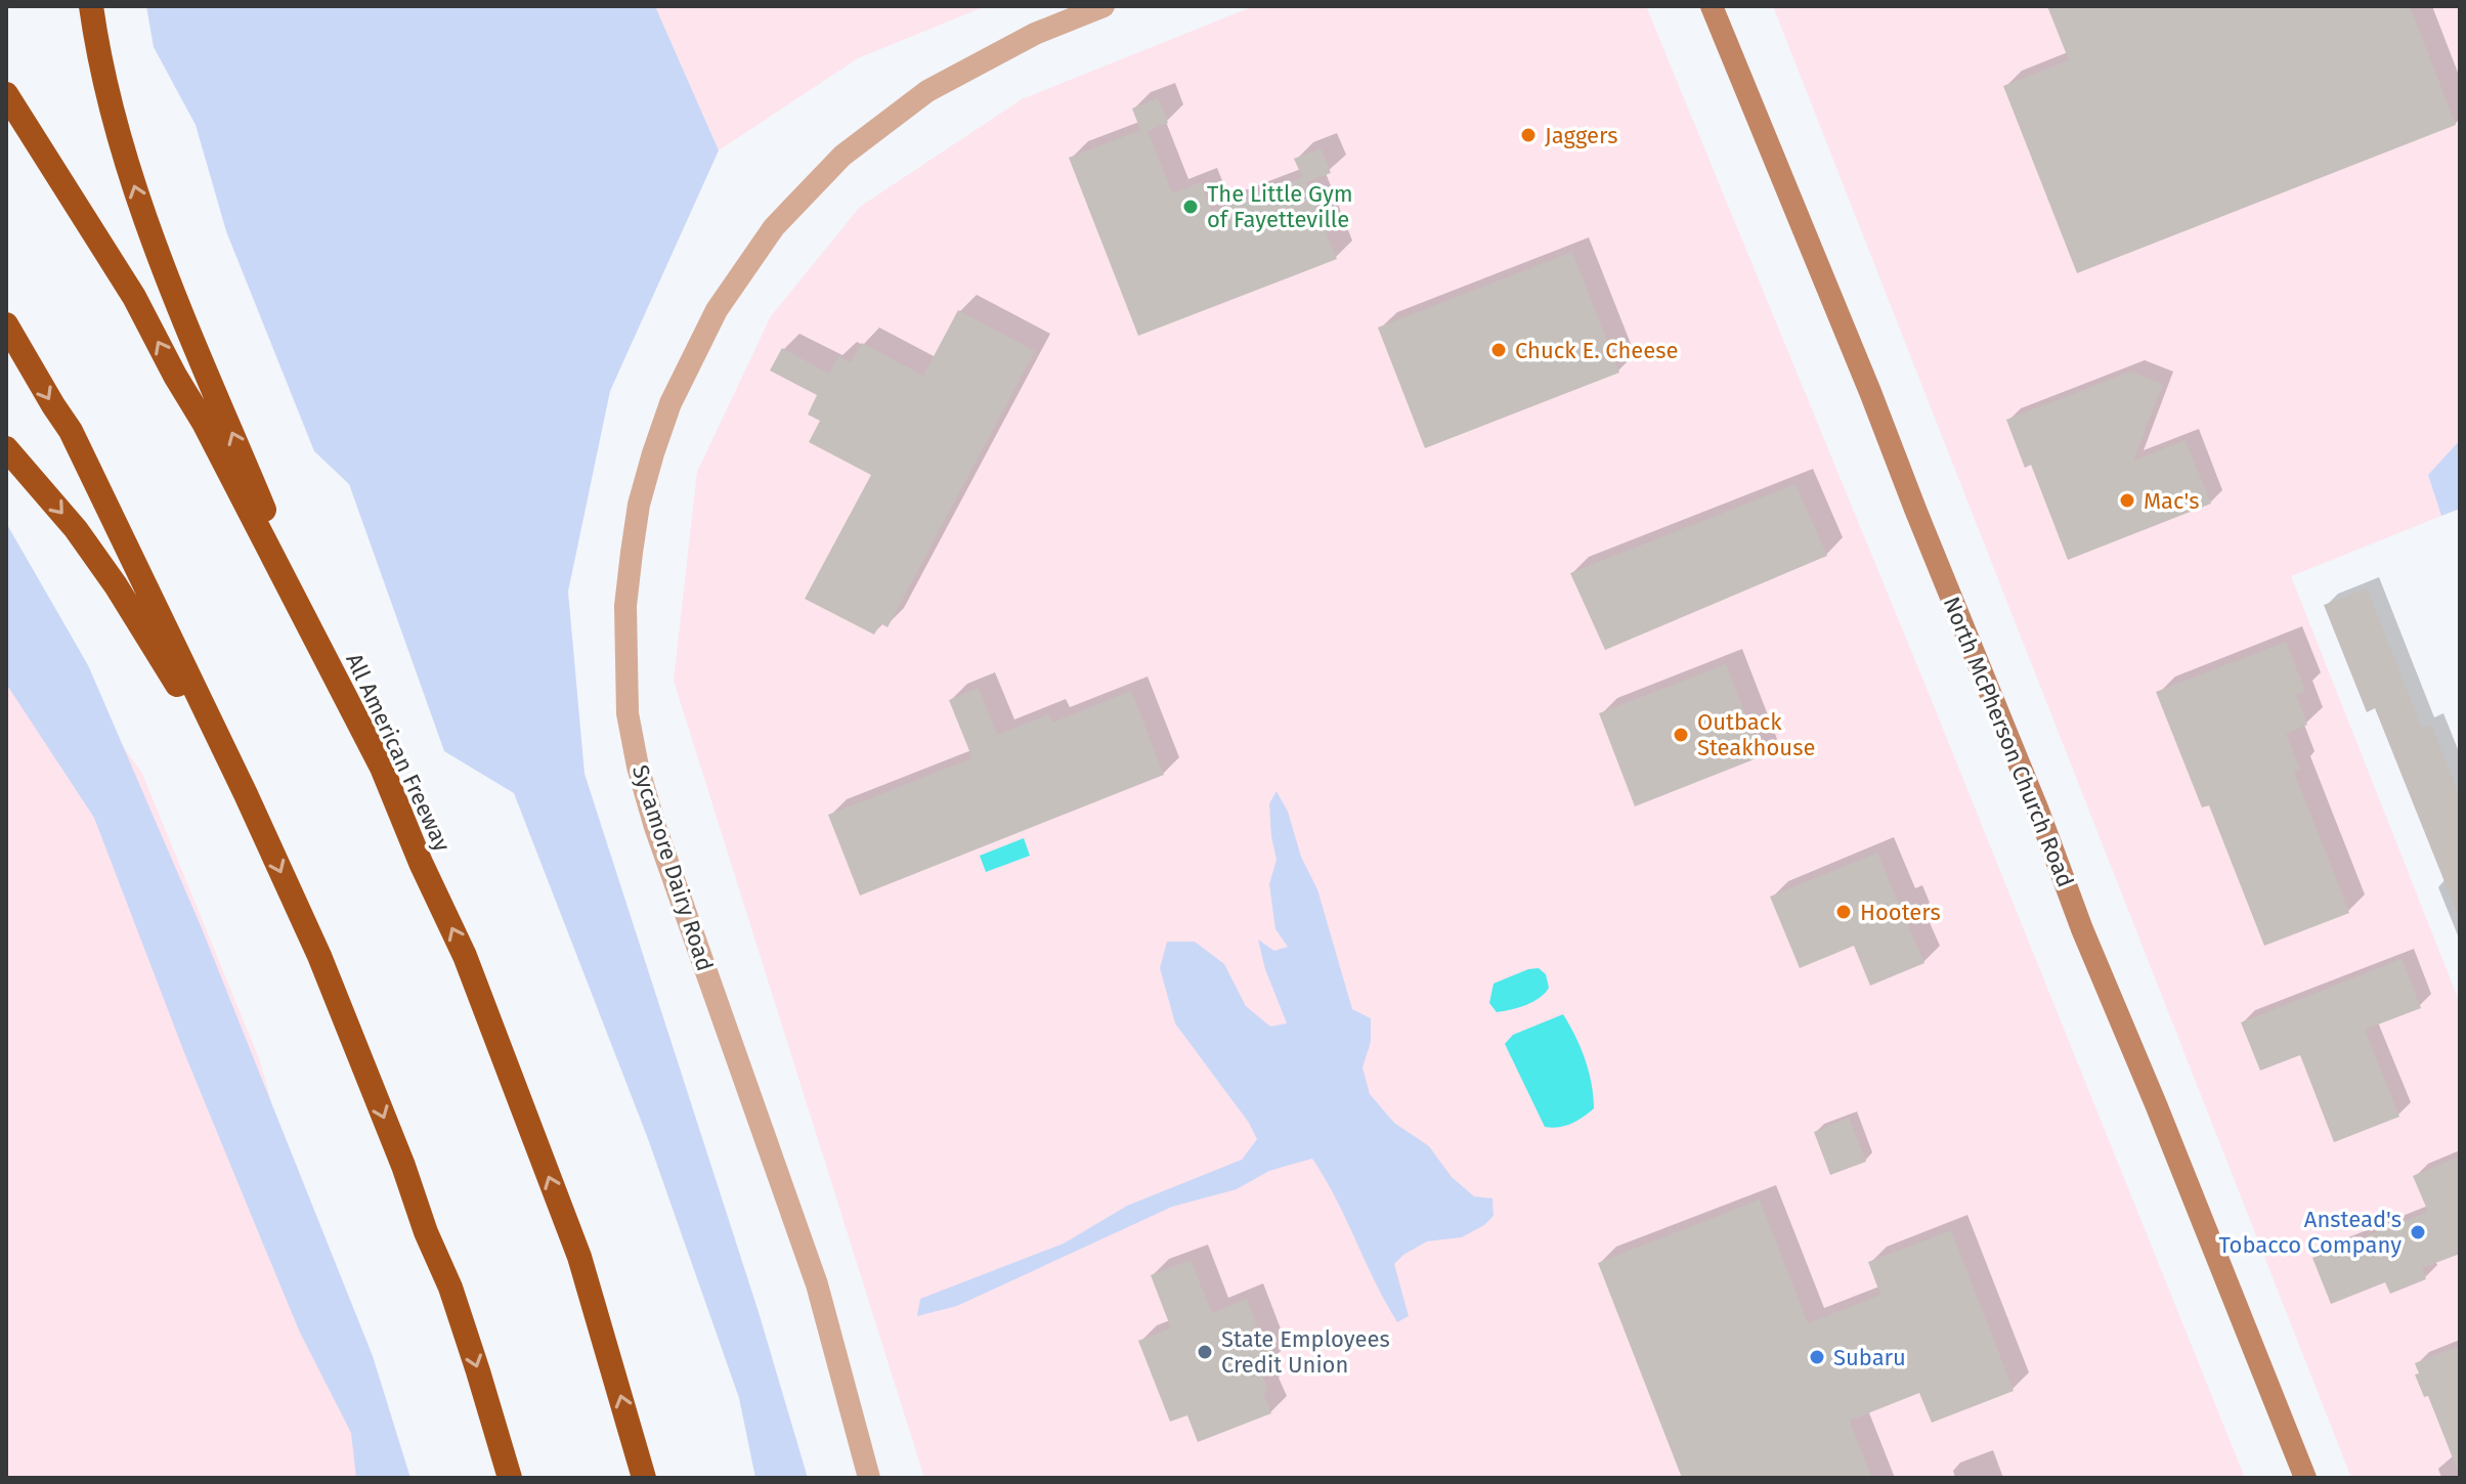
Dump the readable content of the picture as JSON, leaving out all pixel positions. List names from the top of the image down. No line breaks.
{"streets":{"highway":["All American Freeway"],"main road":["North McPherson Church Road"],"street":["Sycamore Dairy Road"]},"places":["Jaggers","The Little Gym of Fayetteville","Chuck E. Cheese","Mac's","Outback Steakhouse","Hooters","Anstead's Tobacco Company","State Employees Credit Union","Subaru"]}
